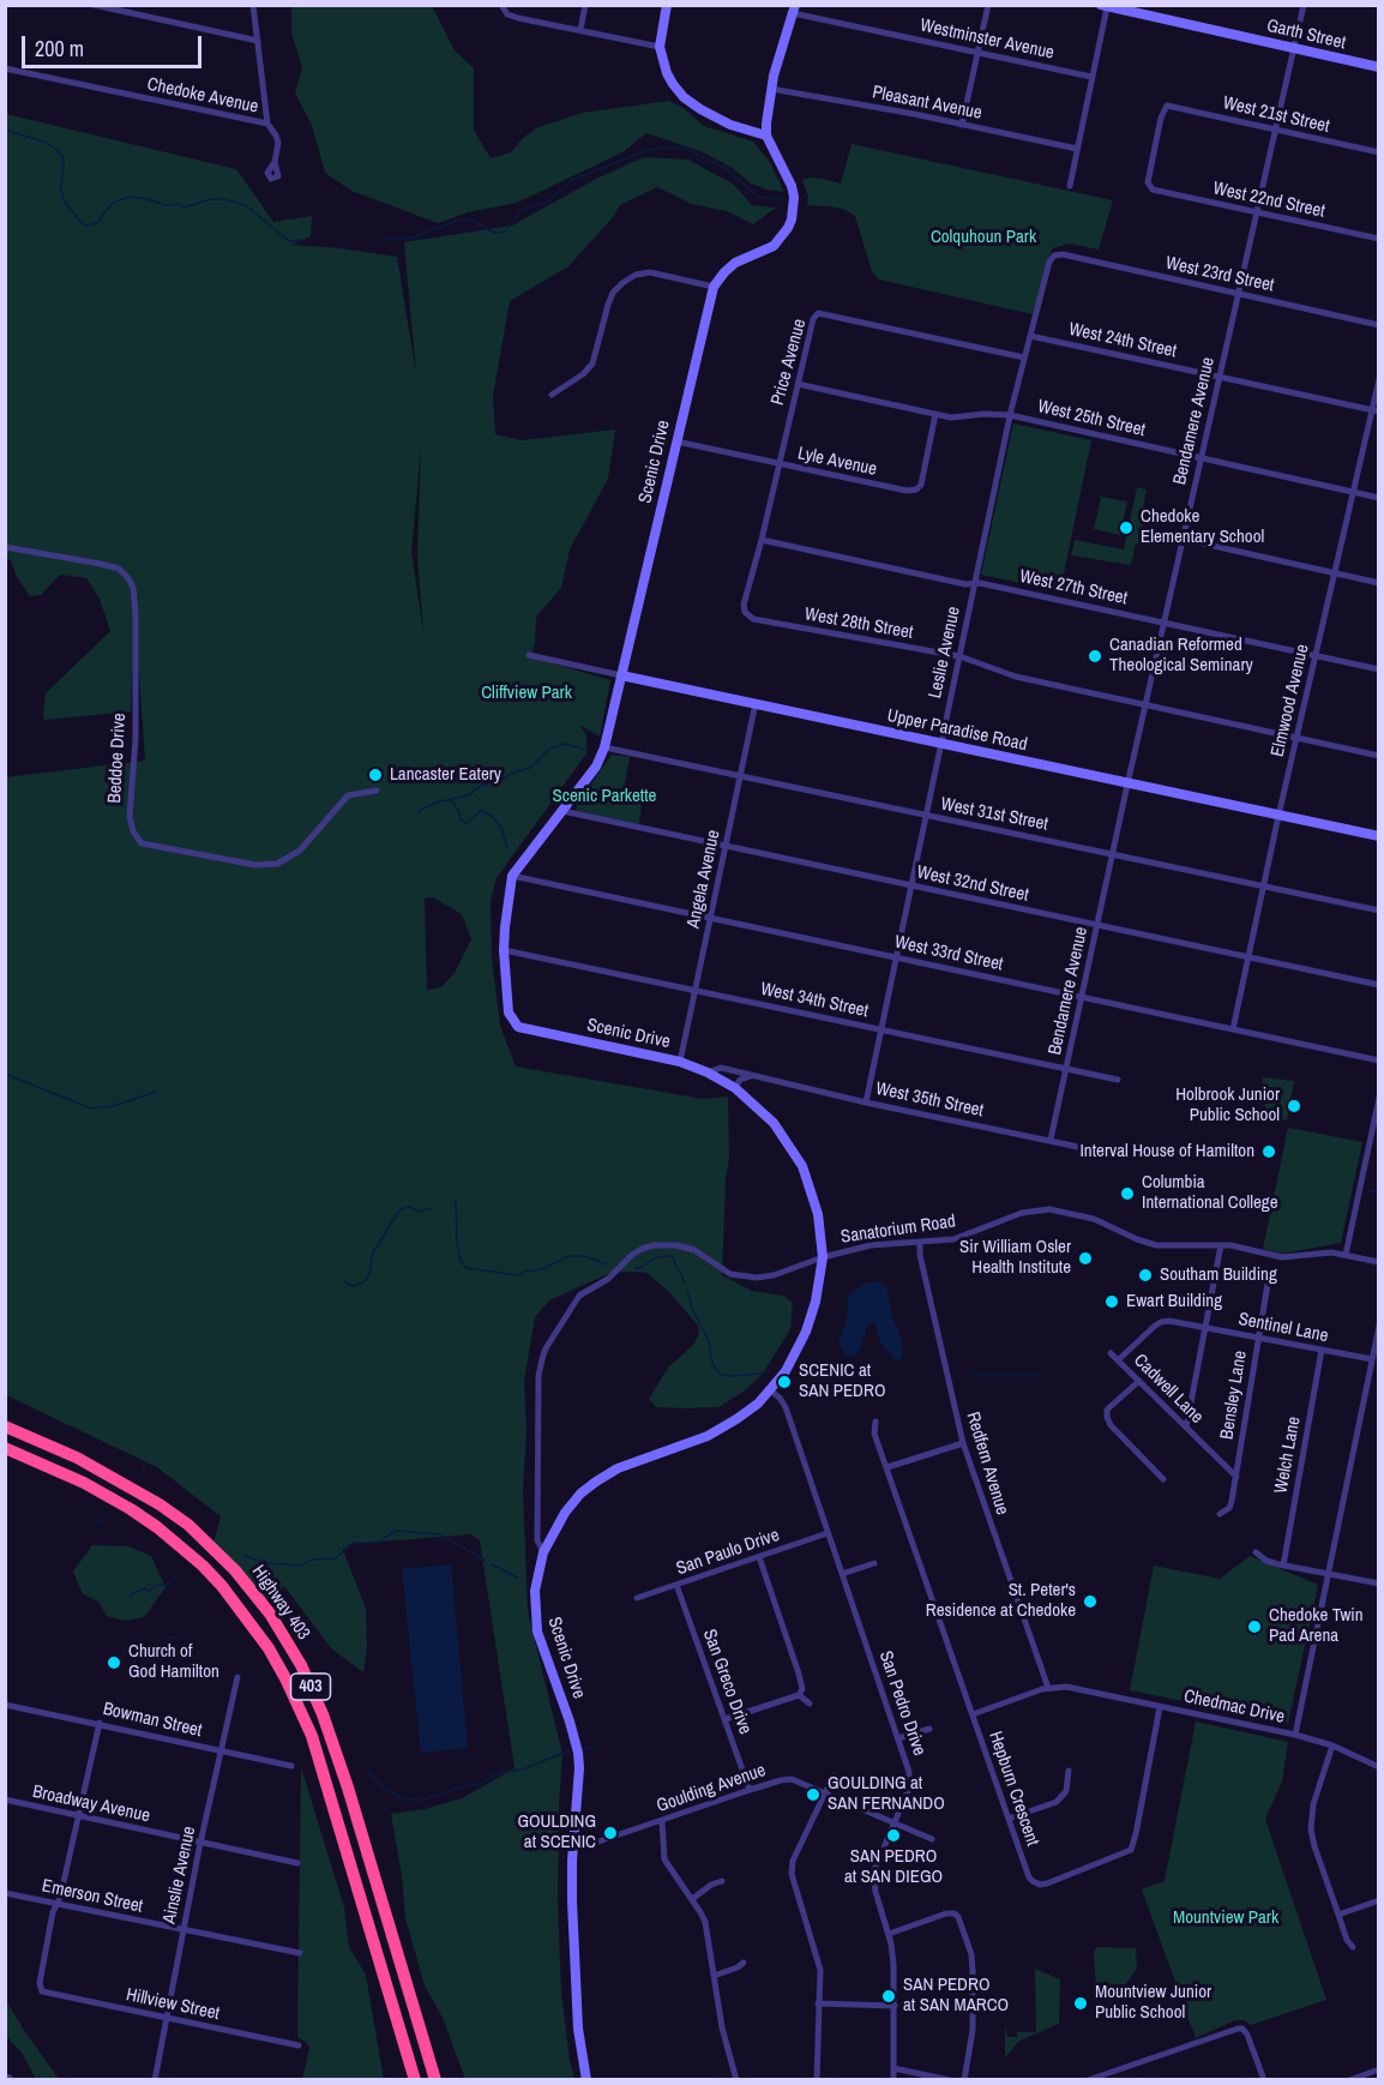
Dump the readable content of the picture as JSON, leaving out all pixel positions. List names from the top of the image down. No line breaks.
{"streets":{"highway":["Highway 403","403"],"street":["Garth Street","Westminster Avenue","Chedoke Avenue","Pleasant Avenue","West 21st Street","West 22nd Street","West 23rd Street","West 24th Street","Price Avenue","West 25th Street","Bendamere Avenue","Scenic Drive","Lyle Avenue","West 27th Street","West 28th Street","Leslie Avenue","Elmwood Avenue","Upper Paradise Road","Beddoe Drive","West 31st Street","Angela Avenue","West 32nd Street","West 33rd Street","West 34th Street","West 35th Street","Sanatorium Road","Sentinel Lane","Cadwell Lane","Bensley Lane","Welch Lane","Redfern Avenue","San Paulo Drive","San Greco Drive","San Pedro Drive","Chedmac Drive","Bowman Street","Goulding Avenue","Hepburn Crescent","Broadway Avenue","Ainslie Avenue","Emerson Street","Hillview Street"]},"crossings":[["Garth Street","Bendamere Avenue"],["West 21st Street","West 22nd Street"],["West 21st Street","Bendamere Avenue"],["West 22nd Street","Bendamere Avenue"],["West 23rd Street","Bendamere Avenue"],["West 23rd Street","Leslie Avenue"],["West 24th Street","Bendamere Avenue"],["West 24th Street","Leslie Avenue"],["West 24th Street","Elmwood Avenue"],["Price Avenue","West 25th Street"],["Price Avenue","Lyle Avenue"],["Price Avenue","West 27th Street"],["Price Avenue","West 28th Street"],["Price Avenue","Leslie Avenue"],["West 25th Street","Bendamere Avenue"],["West 25th Street","Lyle Avenue"],["West 25th Street","Leslie Avenue"],["West 25th Street","Elmwood Avenue"],["Bendamere Avenue","West 27th Street"],["Bendamere Avenue","West 28th Street"],["Bendamere Avenue","Upper Paradise Road"],["Bendamere Avenue","West 31st Street"],["Bendamere Avenue","West 32nd Street"],["Bendamere Avenue","West 33rd Street"],["Bendamere Avenue","West 34th Street"],["Bendamere Avenue","West 35th Street"],["Scenic Drive","Lyle Avenue"],["Scenic Drive","Upper Paradise Road"],["Scenic Drive","West 31st Street"],["Scenic Drive","Angela Avenue"],["Scenic Drive","West 32nd Street"],["Scenic Drive","West 33rd Street"],["Scenic Drive","West 34th Street"],["Scenic Drive","West 35th Street"],["Scenic Drive","Sanatorium Road"],["Scenic Drive","San Pedro Drive"],["Scenic Drive","Goulding Avenue"],["West 27th Street","Leslie Avenue"],["West 27th Street","Elmwood Avenue"],["West 28th Street","Leslie Avenue"],["West 28th Street","Elmwood Avenue"],["Leslie Avenue","Upper Paradise Road"],["Leslie Avenue","West 31st Street"],["Leslie Avenue","West 32nd Street"],["Leslie Avenue","West 33rd Street"],["Leslie Avenue","West 34th Street"],["Leslie Avenue","West 35th Street"],["Elmwood Avenue","Upper Paradise Road"],["Elmwood Avenue","West 31st Street"],["Elmwood Avenue","West 32nd Street"],["Elmwood Avenue","West 33rd Street"],["Upper Paradise Road","Angela Avenue"],["West 31st Street","Angela Avenue"],["Angela Avenue","West 32nd Street"],["Angela Avenue","West 33rd Street"],["Angela Avenue","West 34th Street"],["Sanatorium Road","Redfern Avenue"],["Sentinel Lane","Cadwell Lane"],["Sentinel Lane","Bensley Lane"],["Sentinel Lane","Welch Lane"],["Sentinel Lane","Chedmac Drive"],["Cadwell Lane","Bensley Lane"],["Redfern Avenue","Chedmac Drive"],["San Paulo Drive","San Greco Drive"],["San Paulo Drive","San Pedro Drive"],["San Greco Drive","Goulding Avenue"],["San Pedro Drive","Goulding Avenue"],["Chedmac Drive","Hepburn Crescent"],["Bowman Street","Ainslie Avenue"],["Broadway Avenue","Ainslie Avenue"],["Ainslie Avenue","Emerson Street"],["Ainslie Avenue","Hillview Street"],["Emerson Street","Hillview Street"]],"parks":["Colquhoun Park","Cliffview Park","Scenic Parkette","Mountview Park"],"places":["Chedoke Elementary School","Canadian Reformed Theological Seminary","Lancaster Eatery","Holbrook Junior Public School","Interval House of Hamilton","Columbia International College","Sir William Osler Health Institute","Southam Building","Ewart Building","SCENIC at SAN PEDRO","St. Peter's Residence at Chedoke","Chedoke Twin Pad Arena","Church of God Hamilton","GOULDING at SAN FERNANDO","GOULDING at SCENIC","SAN PEDRO at SAN DIEGO","SAN PEDRO at SAN MARCO","Mountview Junior Public School"],"scale_bar":"200 m"}
